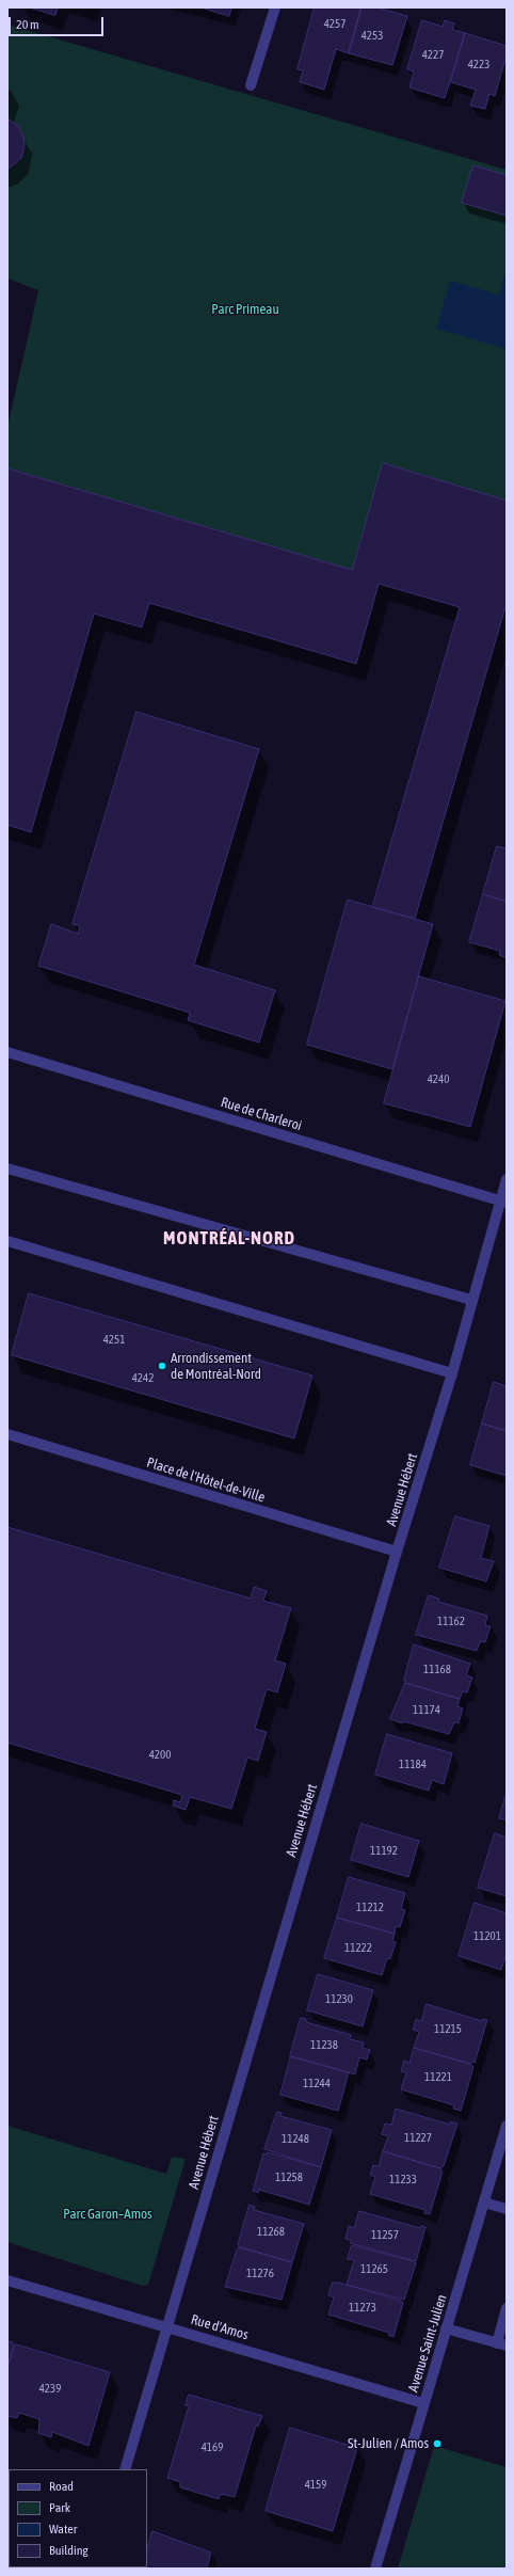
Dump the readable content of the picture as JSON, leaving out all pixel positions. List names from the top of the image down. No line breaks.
{"streets":{"street":["Rue de Charleroi","Place de l'Hôtel-de-Ville","Avenue Hébert","Rue d'Amos","Avenue Saint-Julien"]},"crossings":[["Rue de Charleroi","Avenue Hébert"],["Place de l'Hôtel-de-Ville","Avenue Hébert"],["Avenue Hébert","Rue d'Amos"],["Rue d'Amos","Avenue Saint-Julien"]],"districts":["MONTRÉAL-NORD"],"parks":["Parc Primeau","Parc Garon–Amos"],"places":["Arrondissement de Montréal-Nord","St-Julien / Amos"],"house_numbers":["4257","4253","4227","4223","4240","4251","4242","11162","11168","11174","4200","11184","11192","11212","11201","11222","11230","11215","11238","11221","11244","11227","11248","11258","11233","11268","11257","11265","11276","11273","4239","4169","4159"],"legend":["Road","Park","Water","Building"],"scale_bar":"20 m"}
